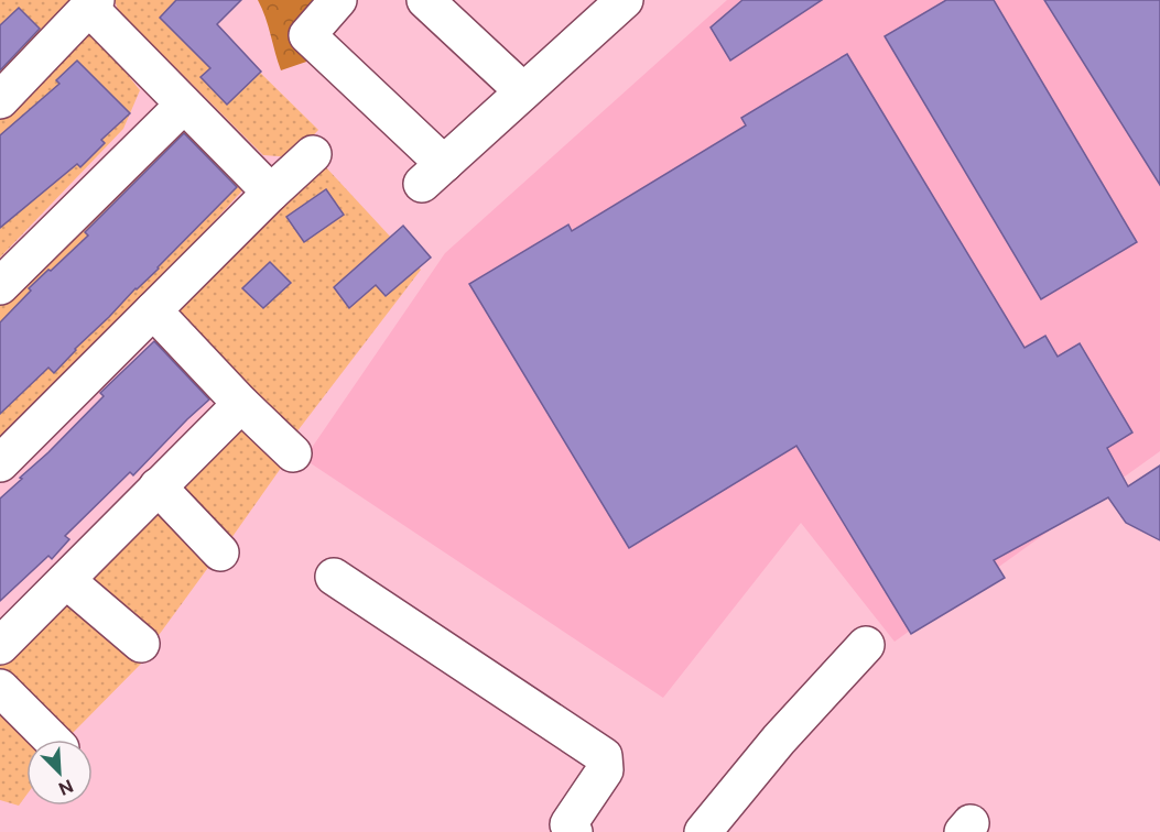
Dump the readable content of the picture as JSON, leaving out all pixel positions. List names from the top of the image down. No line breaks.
{"north":"bottom right"}
